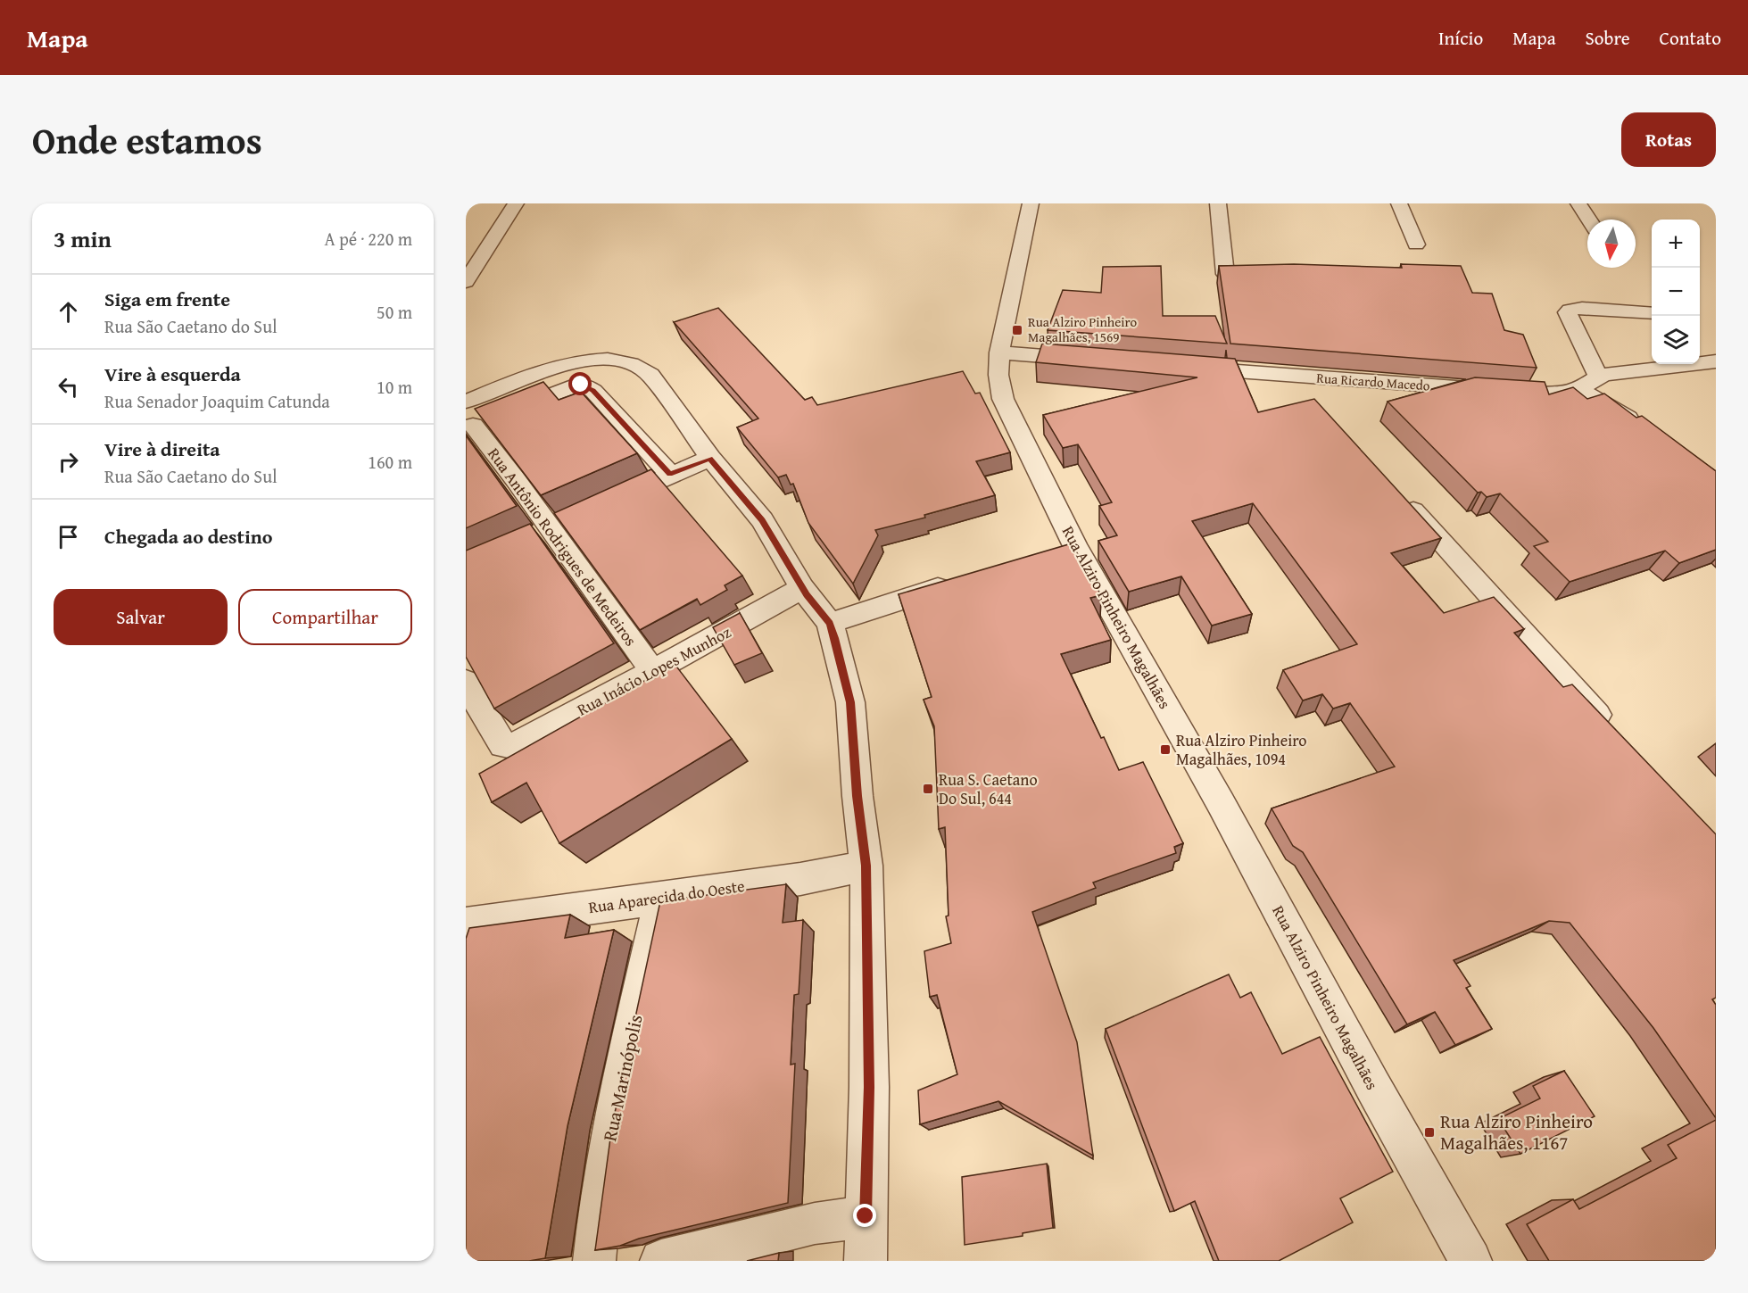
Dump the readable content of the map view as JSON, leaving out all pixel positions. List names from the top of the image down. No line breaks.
{"streets":{"street":["Rua Ricardo Macedo","Rua Antônio Rodrigues de Medeiros","Rua Alziro Pinheiro Magalhães","Rua Inácio Lopes Munhoz","Rua Aparecida do Oeste","Rua Marinópolis"]},"crossings":[["Rua Antônio Rodrigues de Medeiros","Rua Inácio Lopes Munhoz"],["Rua Aparecida do Oeste","Rua Marinópolis"]],"places":{"transit":["Rua Alziro Pinheiro Magalhães, 1569","Rua Alziro Pinheiro Magalhães, 1094","Rua S. Caetano Do Sul, 644","Rua Alziro Pinheiro Magalhães, 1167"]},"north":"bottom","page":{"header":"Mapa","nav":["Início","Mapa","Sobre","Contato"],"title":"Onde estamos","buttons":["Rotas",["Salvar","Compartilhar"]],"heading":["3 min","A pé · 220 m"],"map_buttons":["+","−"],"list":[["Siga em frente","Rua São Caetano do Sul","50 m"],["Vire à esquerda","Rua Senador Joaquim Catunda","10 m"],["Vire à direita","Rua São Caetano do Sul","160 m"],"Chegada ao destino"]}}
